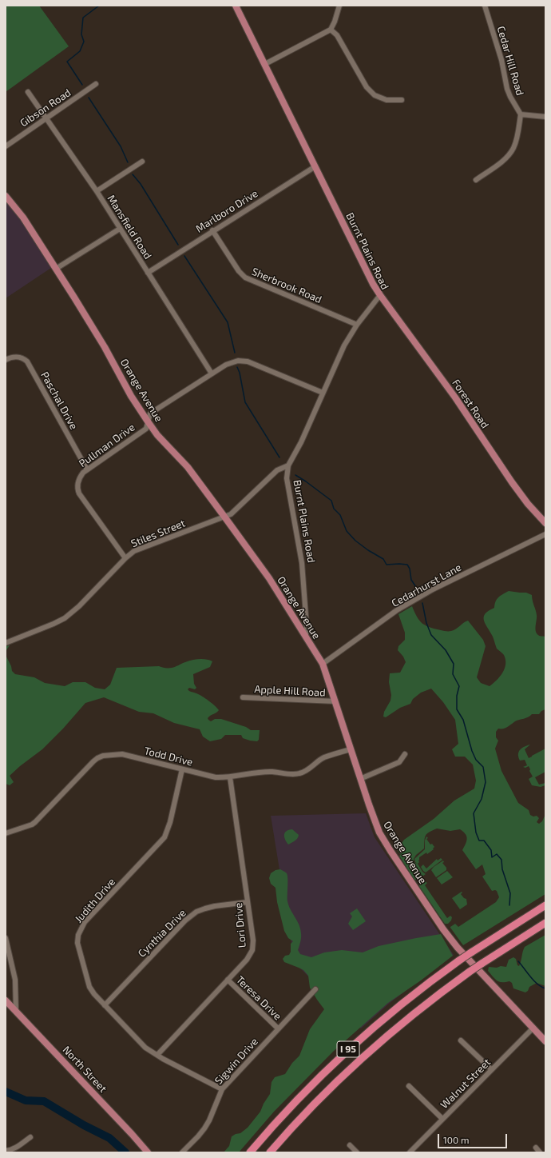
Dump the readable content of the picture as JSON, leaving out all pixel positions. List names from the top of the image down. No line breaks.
{"streets":{"highway":["I 95"],"main road":["Burnt Plains Road","Orange Avenue","Forest Road","North Street"],"street":["Cedar Hill Road","Gibson Road","Marlboro Drive","Mansfield Road","Sherbrook Road","Paschal Drive","Pullman Drive","Stiles Street","Cedarhurst Lane","Apple Hill Road","Todd Drive","Judith Drive","Lori Drive","Cynthia Drive","Teresa Drive","Sigwin Drive","Walnut Street"]},"crossings":[["Gibson Road","Mansfield Road"],["Marlboro Drive","Mansfield Road"],["Marlboro Drive","Burnt Plains Road"],["Marlboro Drive","Sherbrook Road"],["Mansfield Road","Pullman Drive"],["Burnt Plains Road","Sherbrook Road"],["Burnt Plains Road","Orange Avenue"],["Burnt Plains Road","Forest Road"],["Burnt Plains Road","Pullman Drive"],["Burnt Plains Road","Stiles Street"],["Orange Avenue","Pullman Drive"],["Orange Avenue","Stiles Street"],["Orange Avenue","Cedarhurst Lane"],["Orange Avenue","Apple Hill Road"],["Orange Avenue","Todd Drive"],["Orange Avenue","Walnut Street"],["Paschal Drive","Pullman Drive"],["Pullman Drive","Stiles Street"],["Todd Drive","Judith Drive"],["Todd Drive","Lori Drive"],["Judith Drive","Lori Drive"],["Judith Drive","Cynthia Drive"],["Judith Drive","Sigwin Drive"],["Lori Drive","Cynthia Drive"],["Lori Drive","Teresa Drive"],["Teresa Drive","Sigwin Drive"]],"scale_bar":"100 m"}
